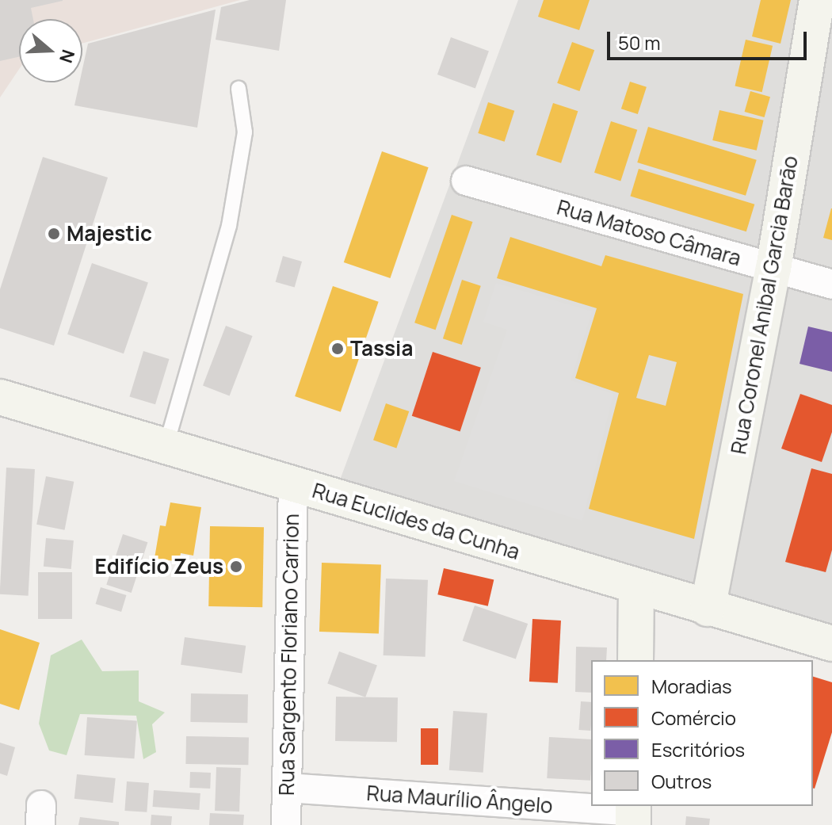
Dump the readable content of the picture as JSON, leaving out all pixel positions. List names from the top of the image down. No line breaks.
{"streets":{"main road":["Rua Coronel Anibal Garcia Barão","Rua Euclides da Cunha"],"street":["Rua Matoso Câmara","Rua Sargento Floriano Carrion","Rua Maurílio Ângelo"]},"crossings":[["Rua Matoso Câmara","Rua Coronel Anibal Garcia Barão"],["Rua Coronel Anibal Garcia Barão","Rua Euclides da Cunha"],["Rua Euclides da Cunha","Rua Sargento Floriano Carrion"],["Rua Sargento Floriano Carrion","Rua Maurílio Ângelo"]],"places":["Majestic","Tassia","Edifício Zeus"],"legend":["Moradias","Comércio","Escritórios","Outros"],"scale_bar":"50 m","north":"right"}
